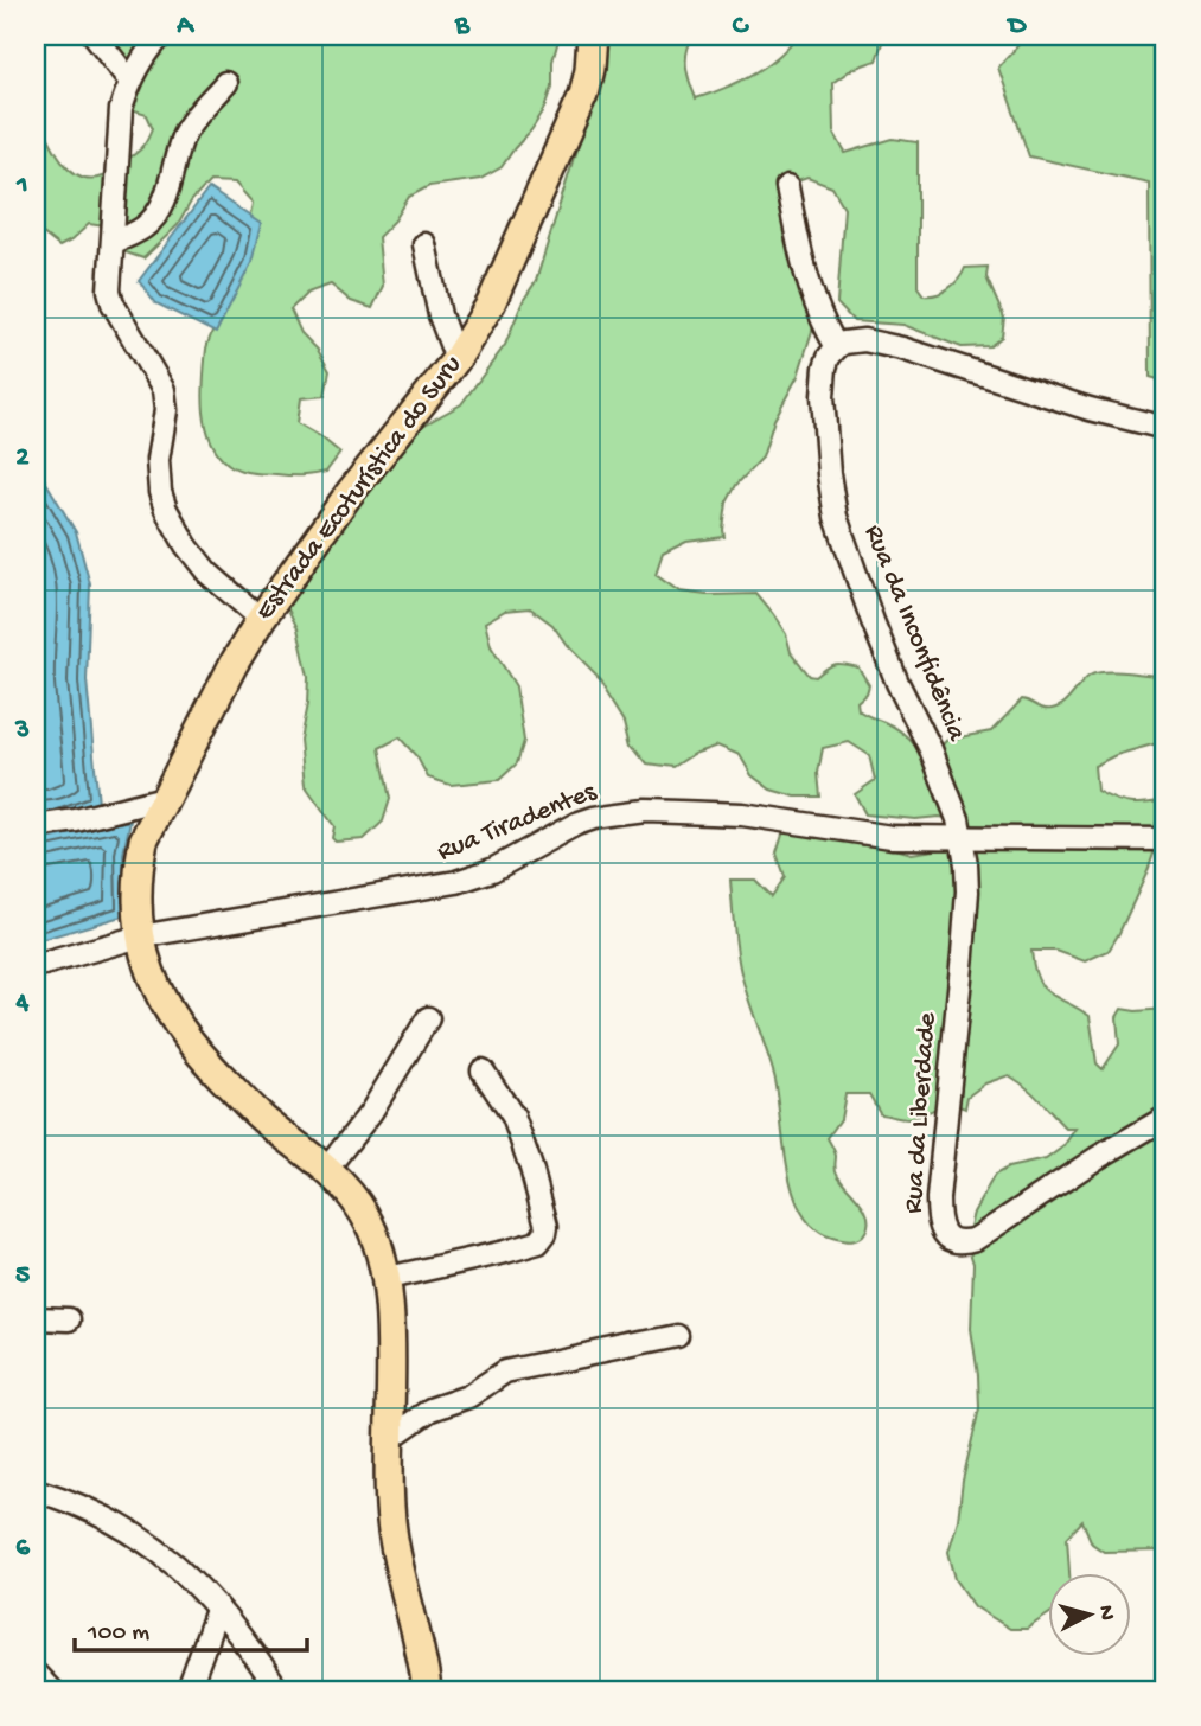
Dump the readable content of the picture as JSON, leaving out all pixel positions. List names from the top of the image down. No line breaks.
{"streets":{"main road":["Estrada Ecoturística do Suru"],"street":["Rua da Inconfidência","Rua Tiradentes","Rua da Liberdade"]},"crossings":[["Estrada Ecoturística do Suru","Rua Tiradentes"],["Rua da Inconfidência","Rua Tiradentes"],["Rua da Inconfidência","Rua da Liberdade"],["Rua Tiradentes","Rua da Liberdade"]],"scale_bar":"100 m","north":"right","grid":{"columns":["A","B","C","D"],"rows":["1","2","3","4","5","6"]}}
